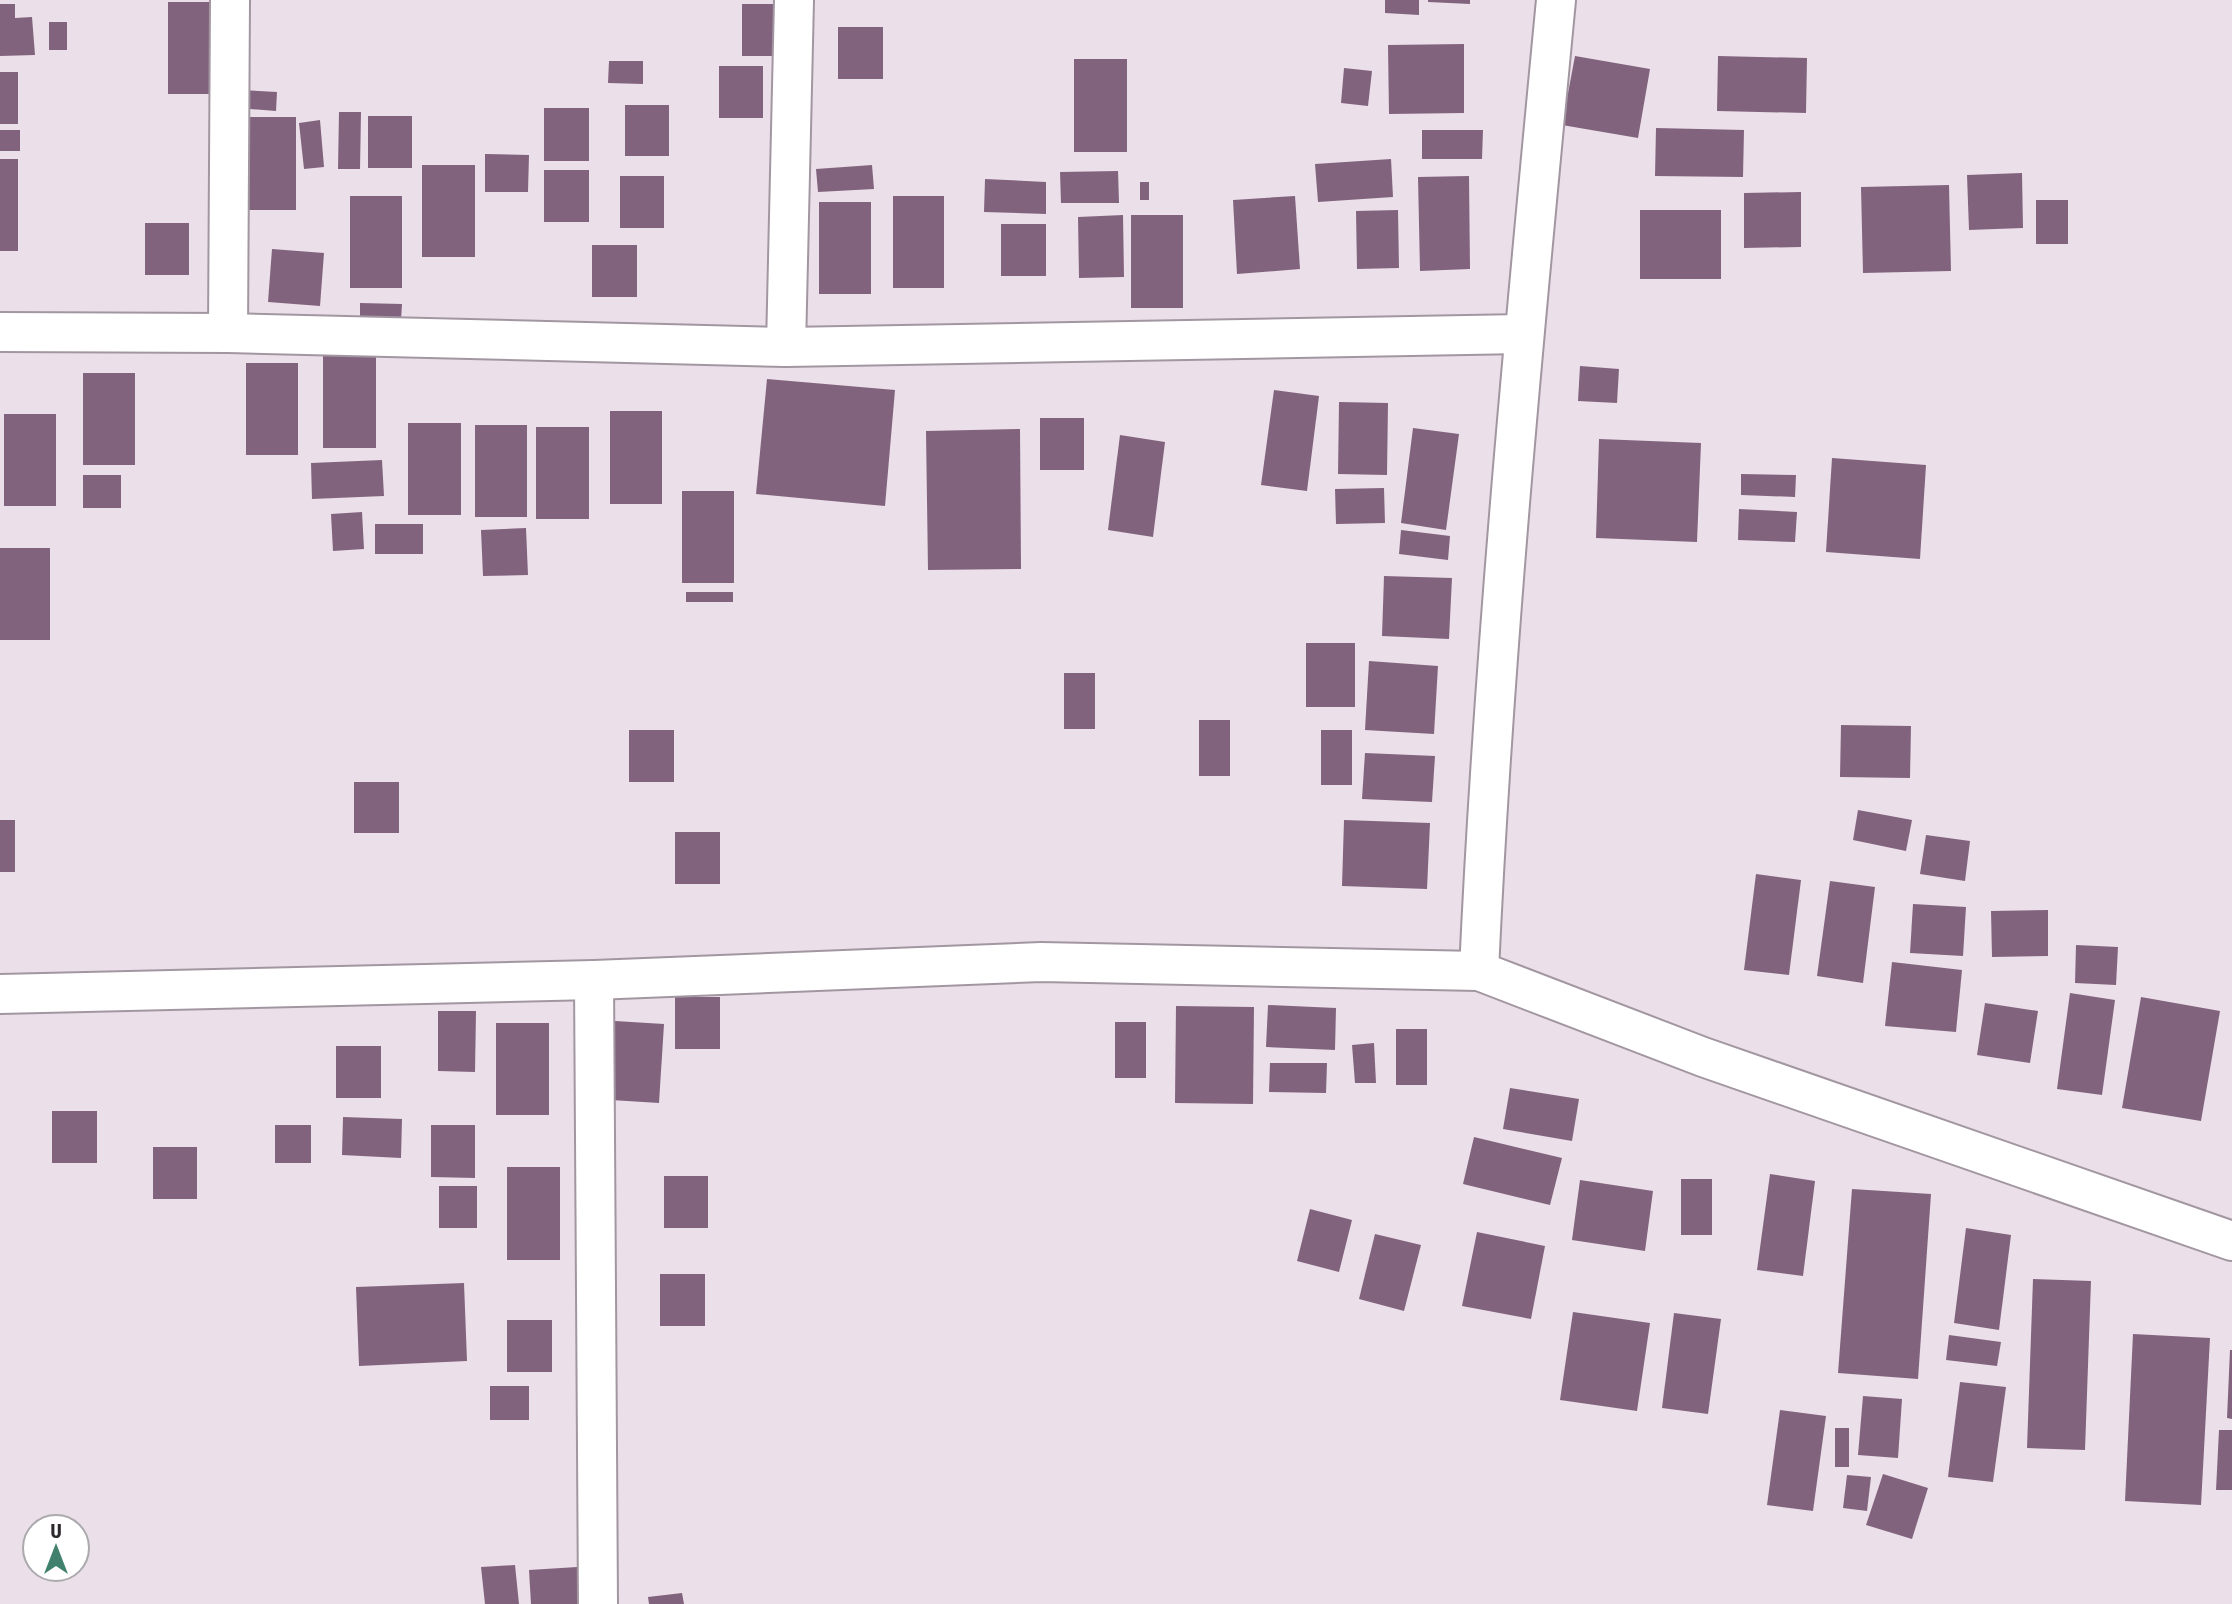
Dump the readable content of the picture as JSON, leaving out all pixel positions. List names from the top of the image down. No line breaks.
{"north":"top"}
